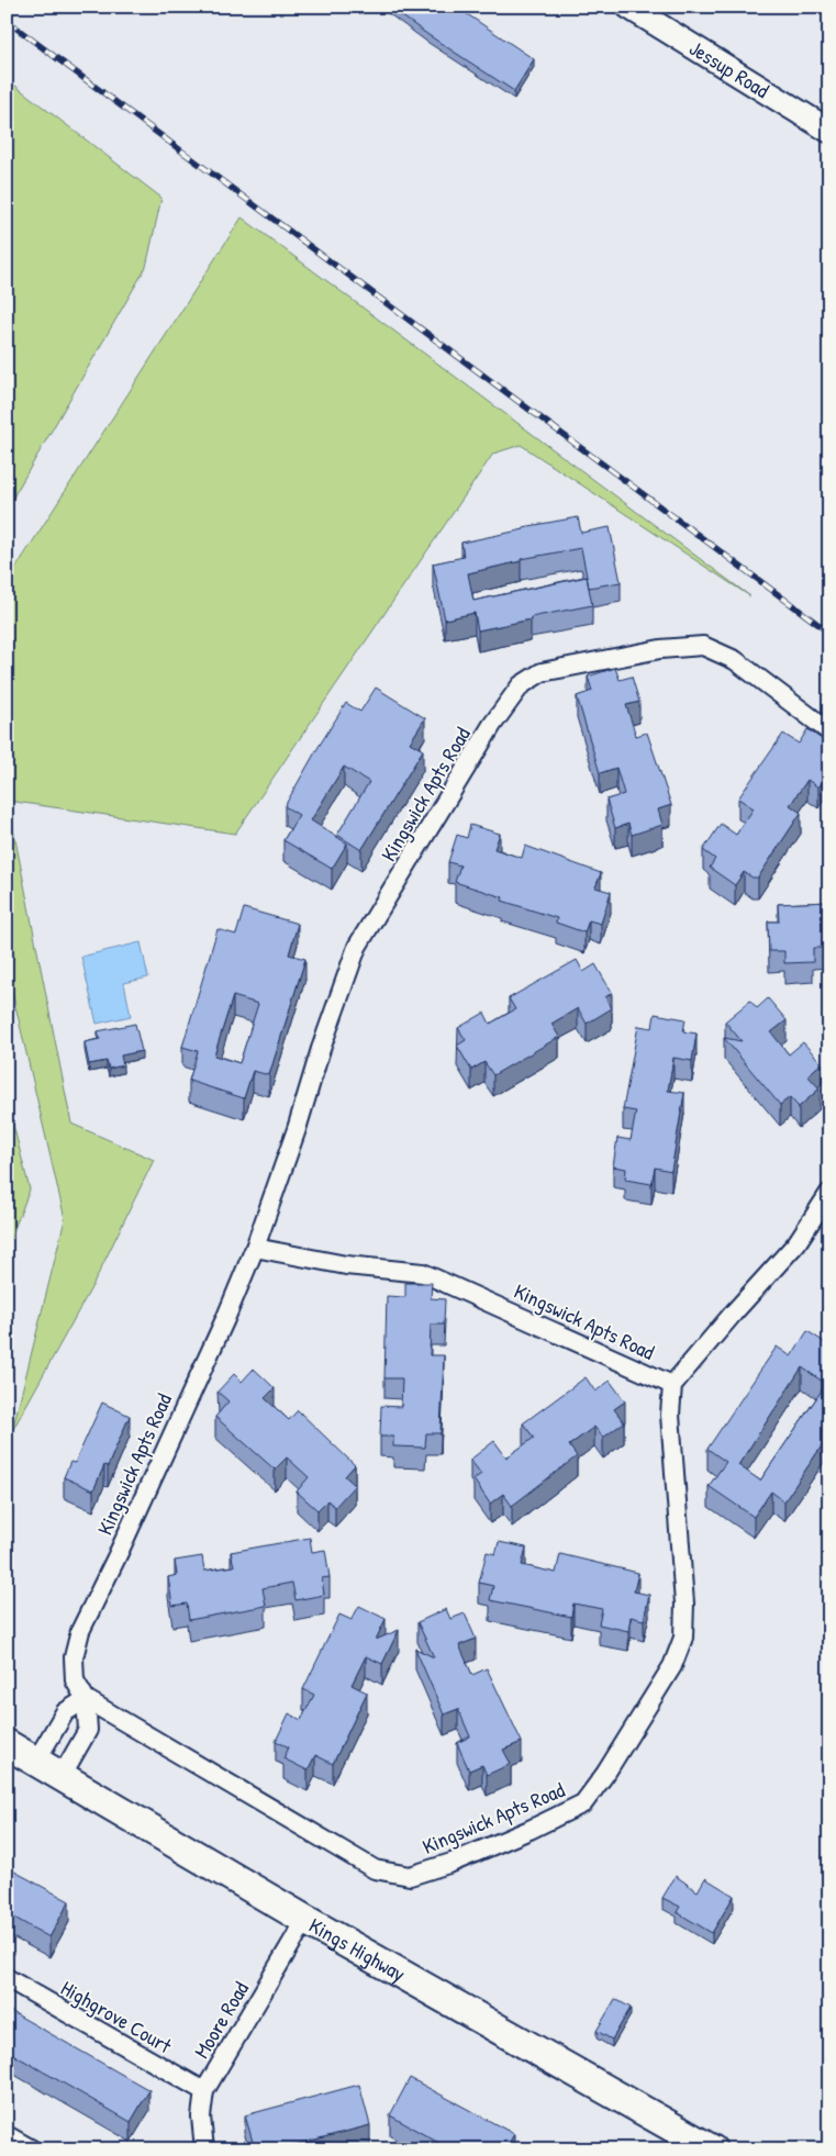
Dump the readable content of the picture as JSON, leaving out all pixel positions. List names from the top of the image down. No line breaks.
{"streets":{"main road":["Kings Highway"],"street":["Jessup Road","Kingswick Apts Road","Highgrove Court","Moore Road"]},"crossings":[["Kingswick Apts Road","Kings Highway"],["Kings Highway","Moore Road"],["Highgrove Court","Moore Road"]]}
